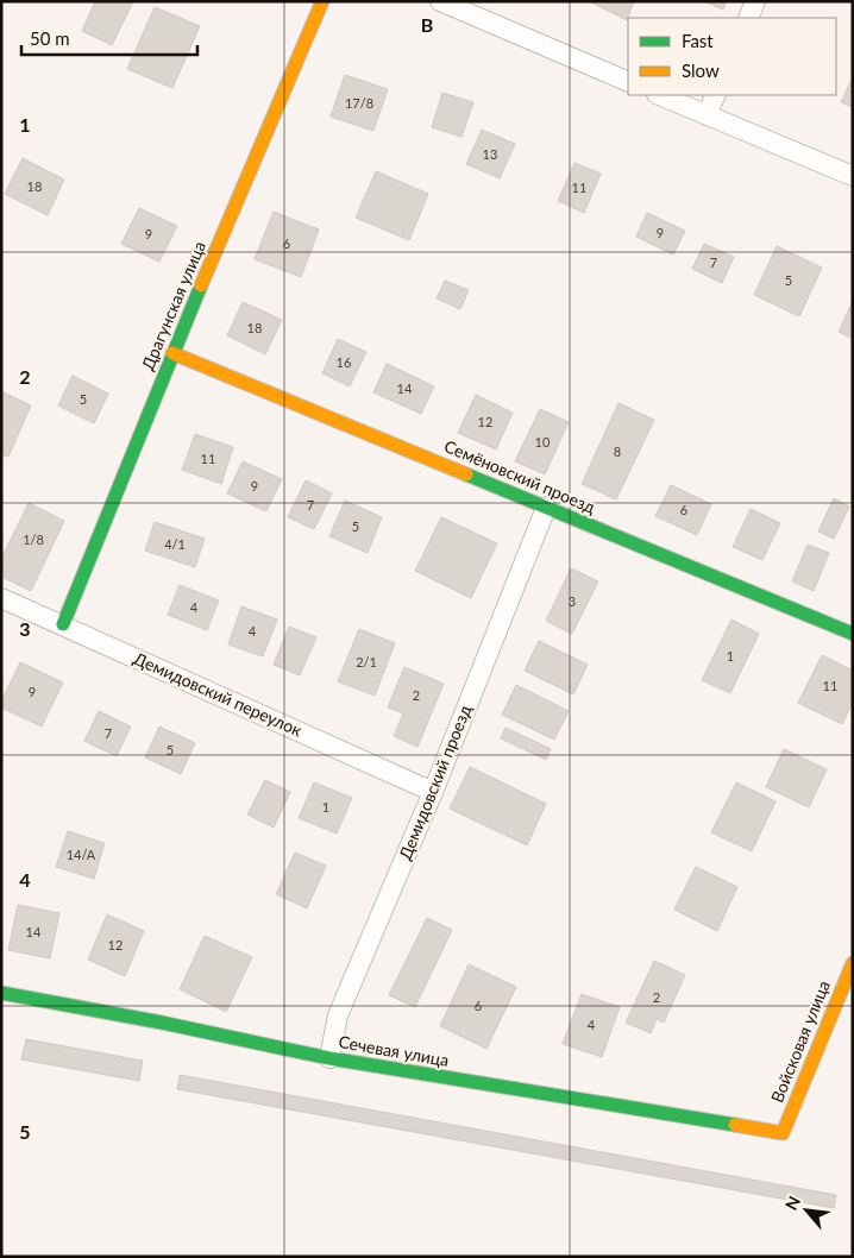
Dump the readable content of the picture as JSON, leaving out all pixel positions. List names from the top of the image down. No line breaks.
{"streets":{"street":["Драгунская улица","Семёновский проезд","Демидовский переулок","Демидовский проезд","Войсковая улица","Сечевая улица"]},"crossings":[["Драгунская улица","Семёновский проезд"],["Драгунская улица","Демидовский переулок"],["Семёновский проезд","Демидовский проезд"],["Демидовский переулок","Демидовский проезд"],["Демидовский проезд","Сечевая улица"],["Войсковая улица","Сечевая улица"]],"house_numbers":["17/8","13","18","11","9","9","6","7","5","18","16","14","5","12","10","8","11","9","7","6","5","1/8","4/1","3","4","4","1","2/1","11","9","2","7","5","1","14/А","14","12","2","6","4"],"legend":["Fast","Slow"],"scale_bar":"50 m","north":"top left","grid":{"columns":["B"],"rows":["1","2","3","4","5"]}}
